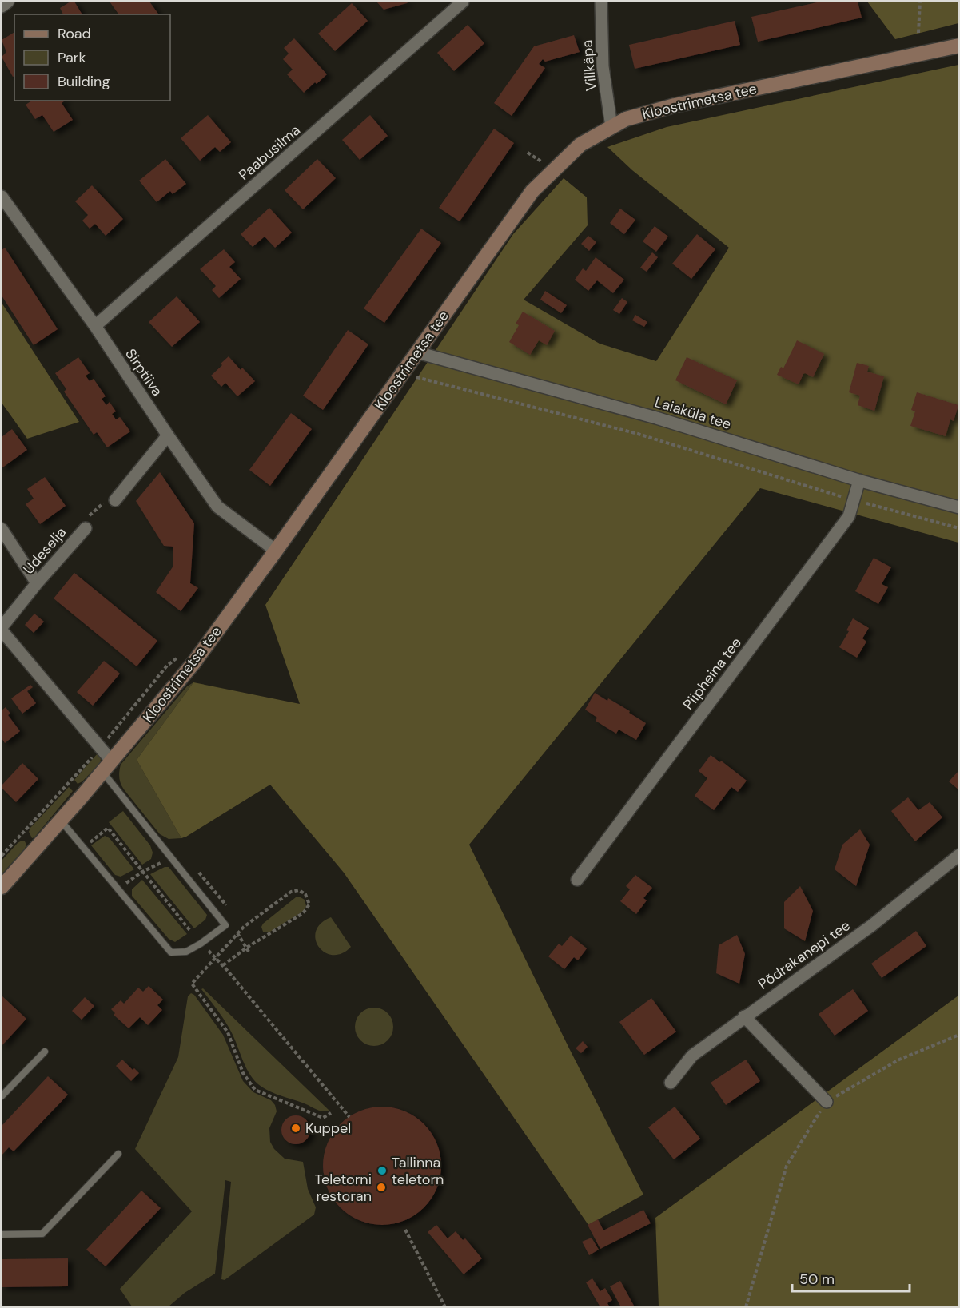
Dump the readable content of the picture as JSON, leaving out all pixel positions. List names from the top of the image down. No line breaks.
{"streets":{"main road":["Kloostrimetsa tee"],"street":["Villkäpa","Paabusilma","Sirptiiva","Laiaküla tee","Udeselja","Piipheina tee","Põdrakanepi tee"]},"crossings":[["Villkäpa","Kloostrimetsa tee"],["Kloostrimetsa tee","Sirptiiva"],["Kloostrimetsa tee","Laiaküla tee"],["Paabusilma","Sirptiiva"],["Laiaküla tee","Piipheina tee"]],"places":["Kuppel","Tallinna teletorn","Teletorni restoran"],"legend":["Road","Park","Building"],"scale_bar":"50 m"}
